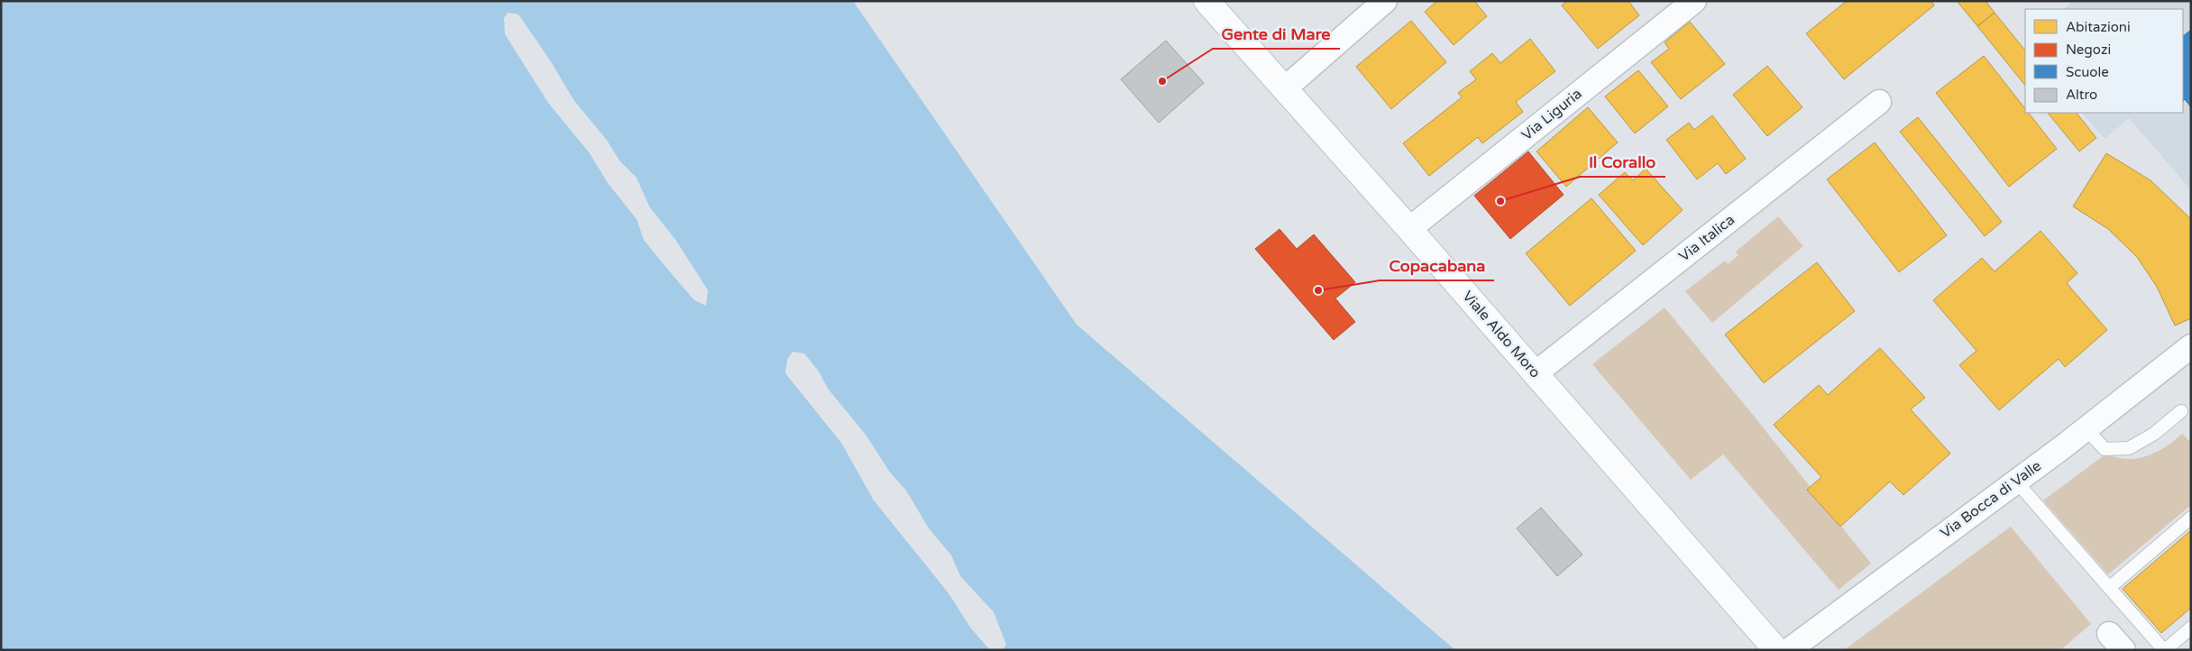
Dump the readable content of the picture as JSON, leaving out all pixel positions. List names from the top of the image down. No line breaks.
{"streets":{"street":["Via Liguria","Via Italica","Viale Aldo Moro","Via Bocca di Valle"]},"crossings":[["Via Liguria","Viale Aldo Moro"],["Via Italica","Viale Aldo Moro"]],"places":["Gente di Mare","Il Corallo","Copacabana"],"legend":["Abitazioni","Negozi","Scuole","Altro"]}
